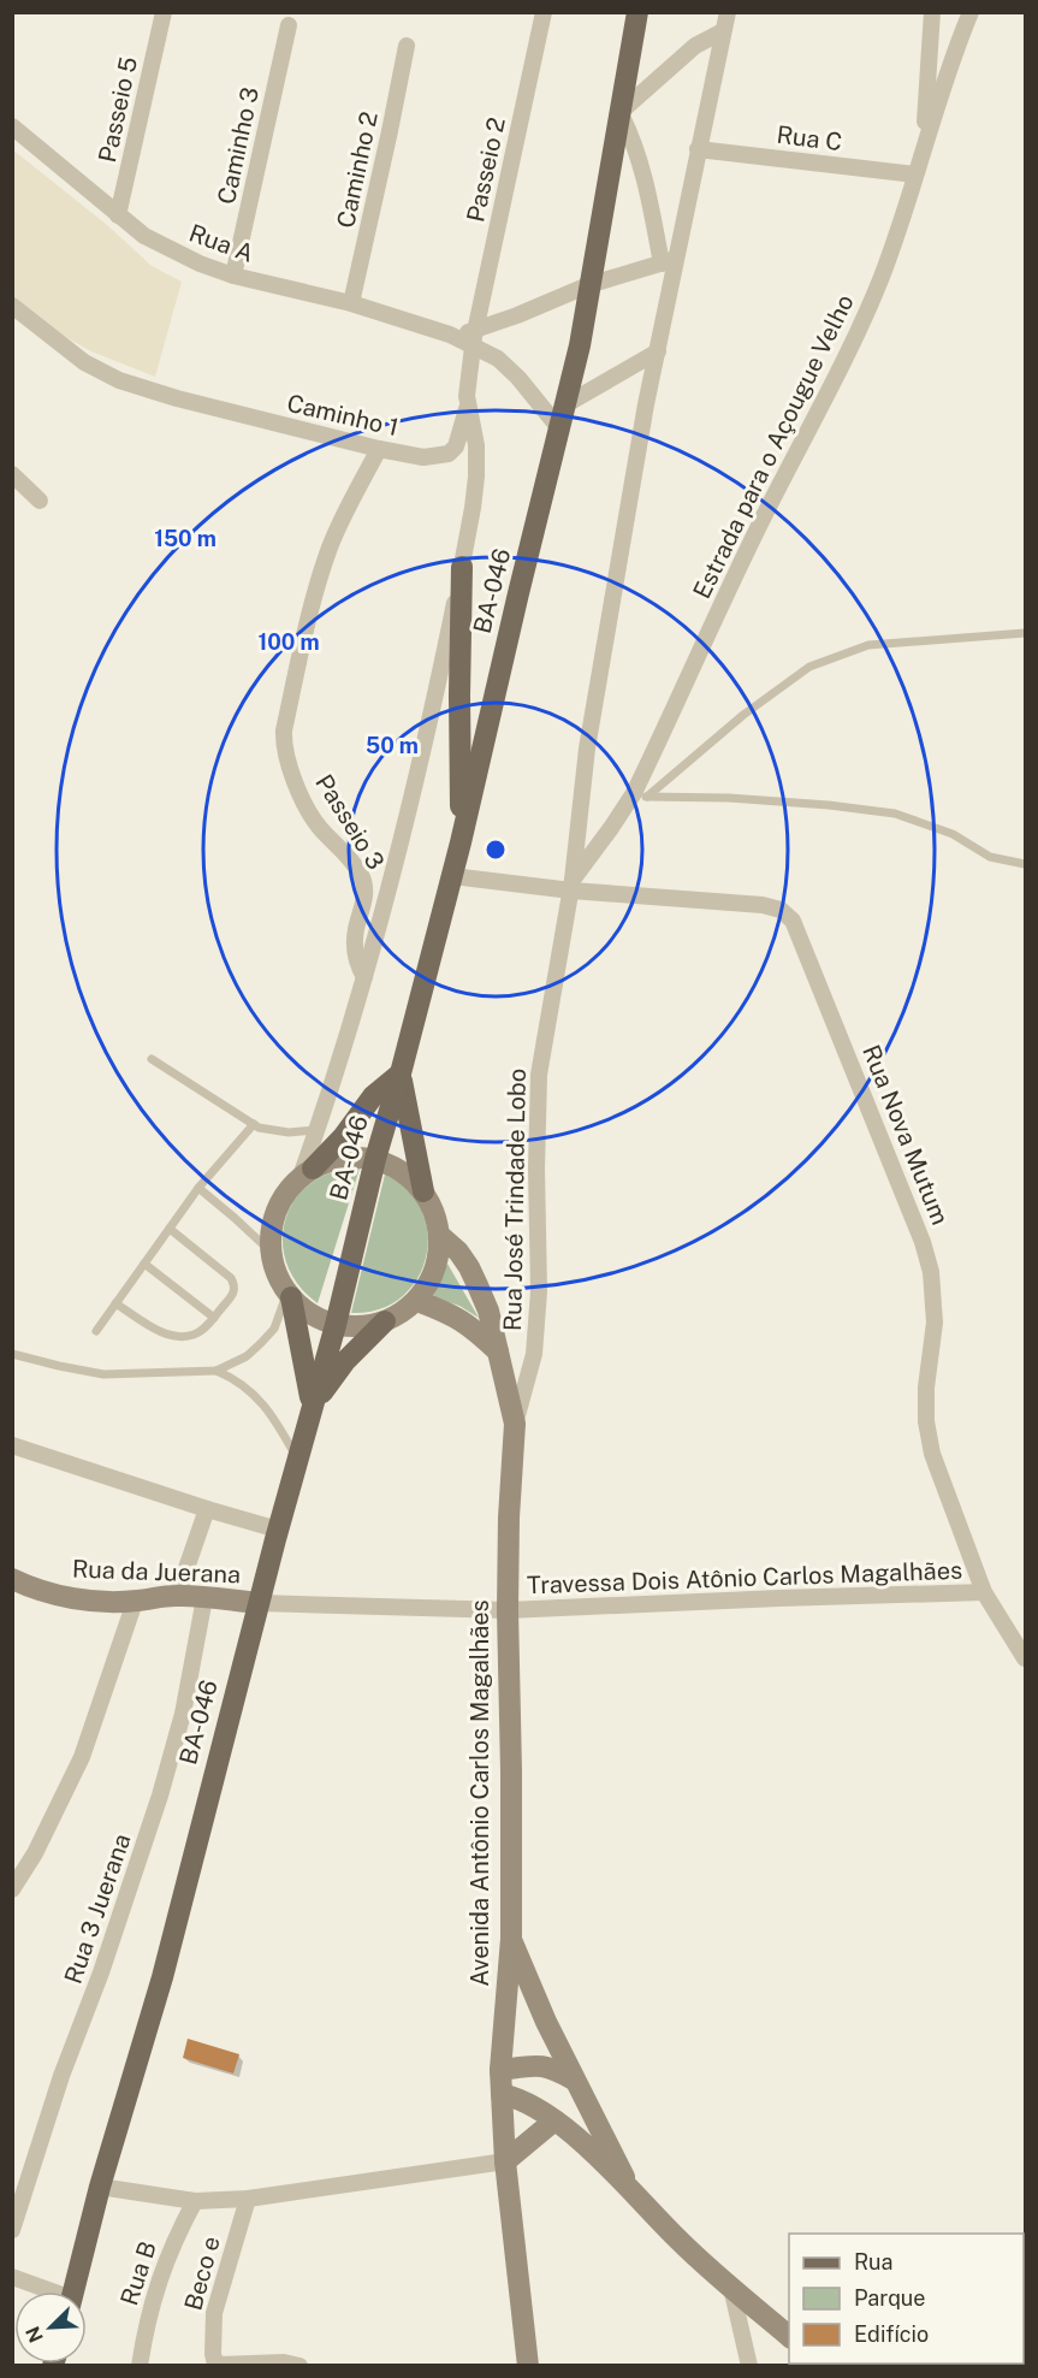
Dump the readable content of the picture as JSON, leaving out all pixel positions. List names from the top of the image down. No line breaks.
{"streets":{"main road":["BA-046","Rua da Juerana","Avenida Antônio Carlos Magalhães"],"street":["Passeio 5","Rua C","Caminho 3","Caminho 2","Passeio 2","Rua A","Caminho 1","Estrada para o Açougue Velho","Passeio 3","Rua Nova Mutum","Rua José Trindade Lobo","Travessa Dois Atônio Carlos Magalhães","Rua 3 Juerana","Rua B","Beco e"]},"crossings":[["Passeio 5","Rua A"],["Rua C","Estrada para o Açougue Velho"],["Rua C","Rua José Trindade Lobo"],["Caminho 3","Rua A"],["Caminho 2","Rua A"],["Passeio 2","Rua A"],["Passeio 2","Caminho 1"],["Rua A","BA-046"],["Rua A","Rua José Trindade Lobo"],["Caminho 1","Passeio 3"],["Estrada para o Açougue Velho","Rua Nova Mutum"],["Estrada para o Açougue Velho","Rua José Trindade Lobo"],["BA-046","Rua Nova Mutum"],["BA-046","Rua da Juerana"],["BA-046","Travessa Dois Atônio Carlos Magalhães"],["Rua Nova Mutum","Rua José Trindade Lobo"],["Rua Nova Mutum","Travessa Dois Atônio Carlos Magalhães"],["Rua José Trindade Lobo","Avenida Antônio Carlos Magalhães"],["Rua da Juerana","Travessa Dois Atônio Carlos Magalhães"],["Rua da Juerana","Rua 3 Juerana"],["Travessa Dois Atônio Carlos Magalhães","Avenida Antônio Carlos Magalhães"]],"legend":["Rua","Parque","Edifício"],"north":"bottom left","rings":["150 m","100 m","50 m"]}
